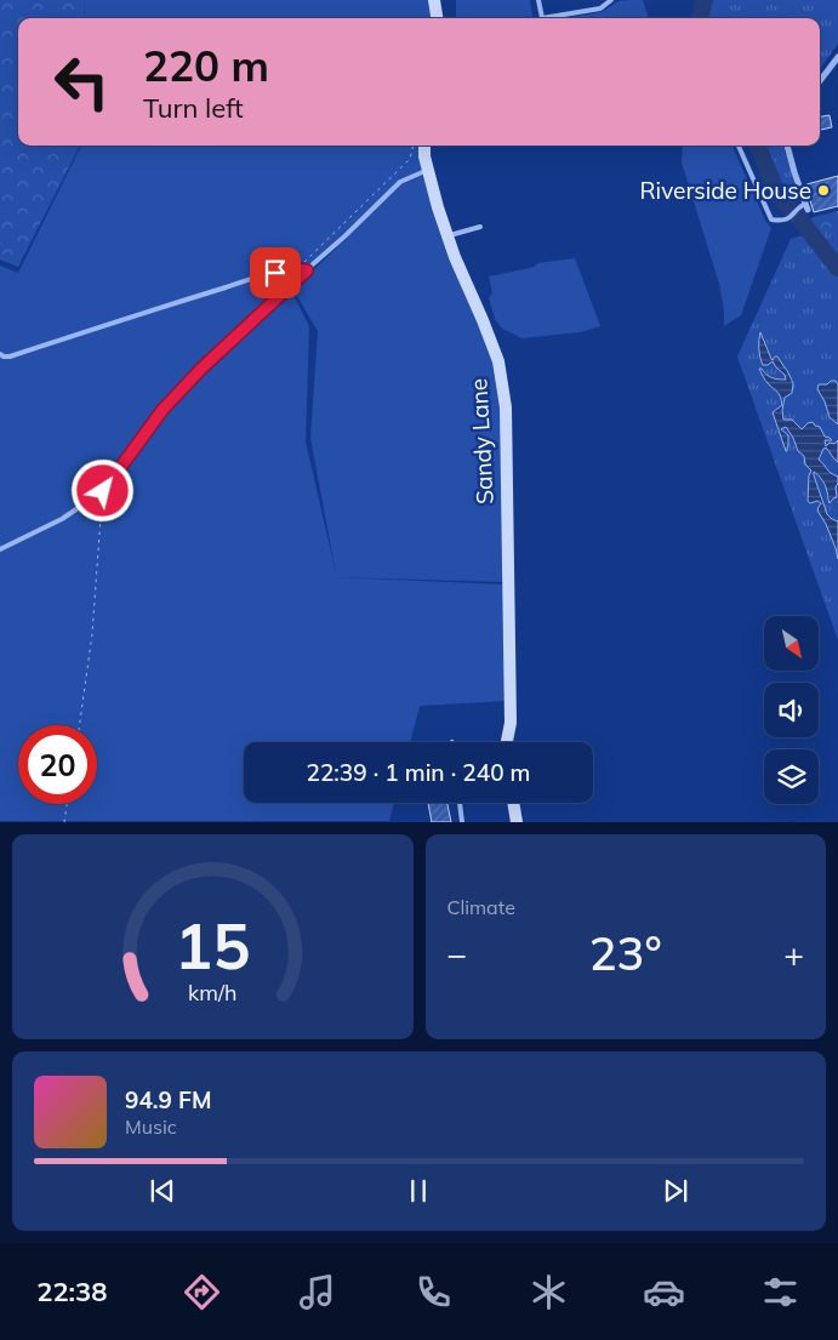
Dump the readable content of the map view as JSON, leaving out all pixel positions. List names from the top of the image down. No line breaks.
{"streets":{"street":["Sandy Lane"]},"places":["Riverside House"],"north":"bottom right","page":{"turn":["220 m","Turn left"],"limit":"20","trip":"22:39 · 1 min · 240 m","tile":"Climate","heat":["−","23°","+"],"song":["94.9 FM","Music"],"tabs":"22:38","gauge":["15","km/h"]}}
